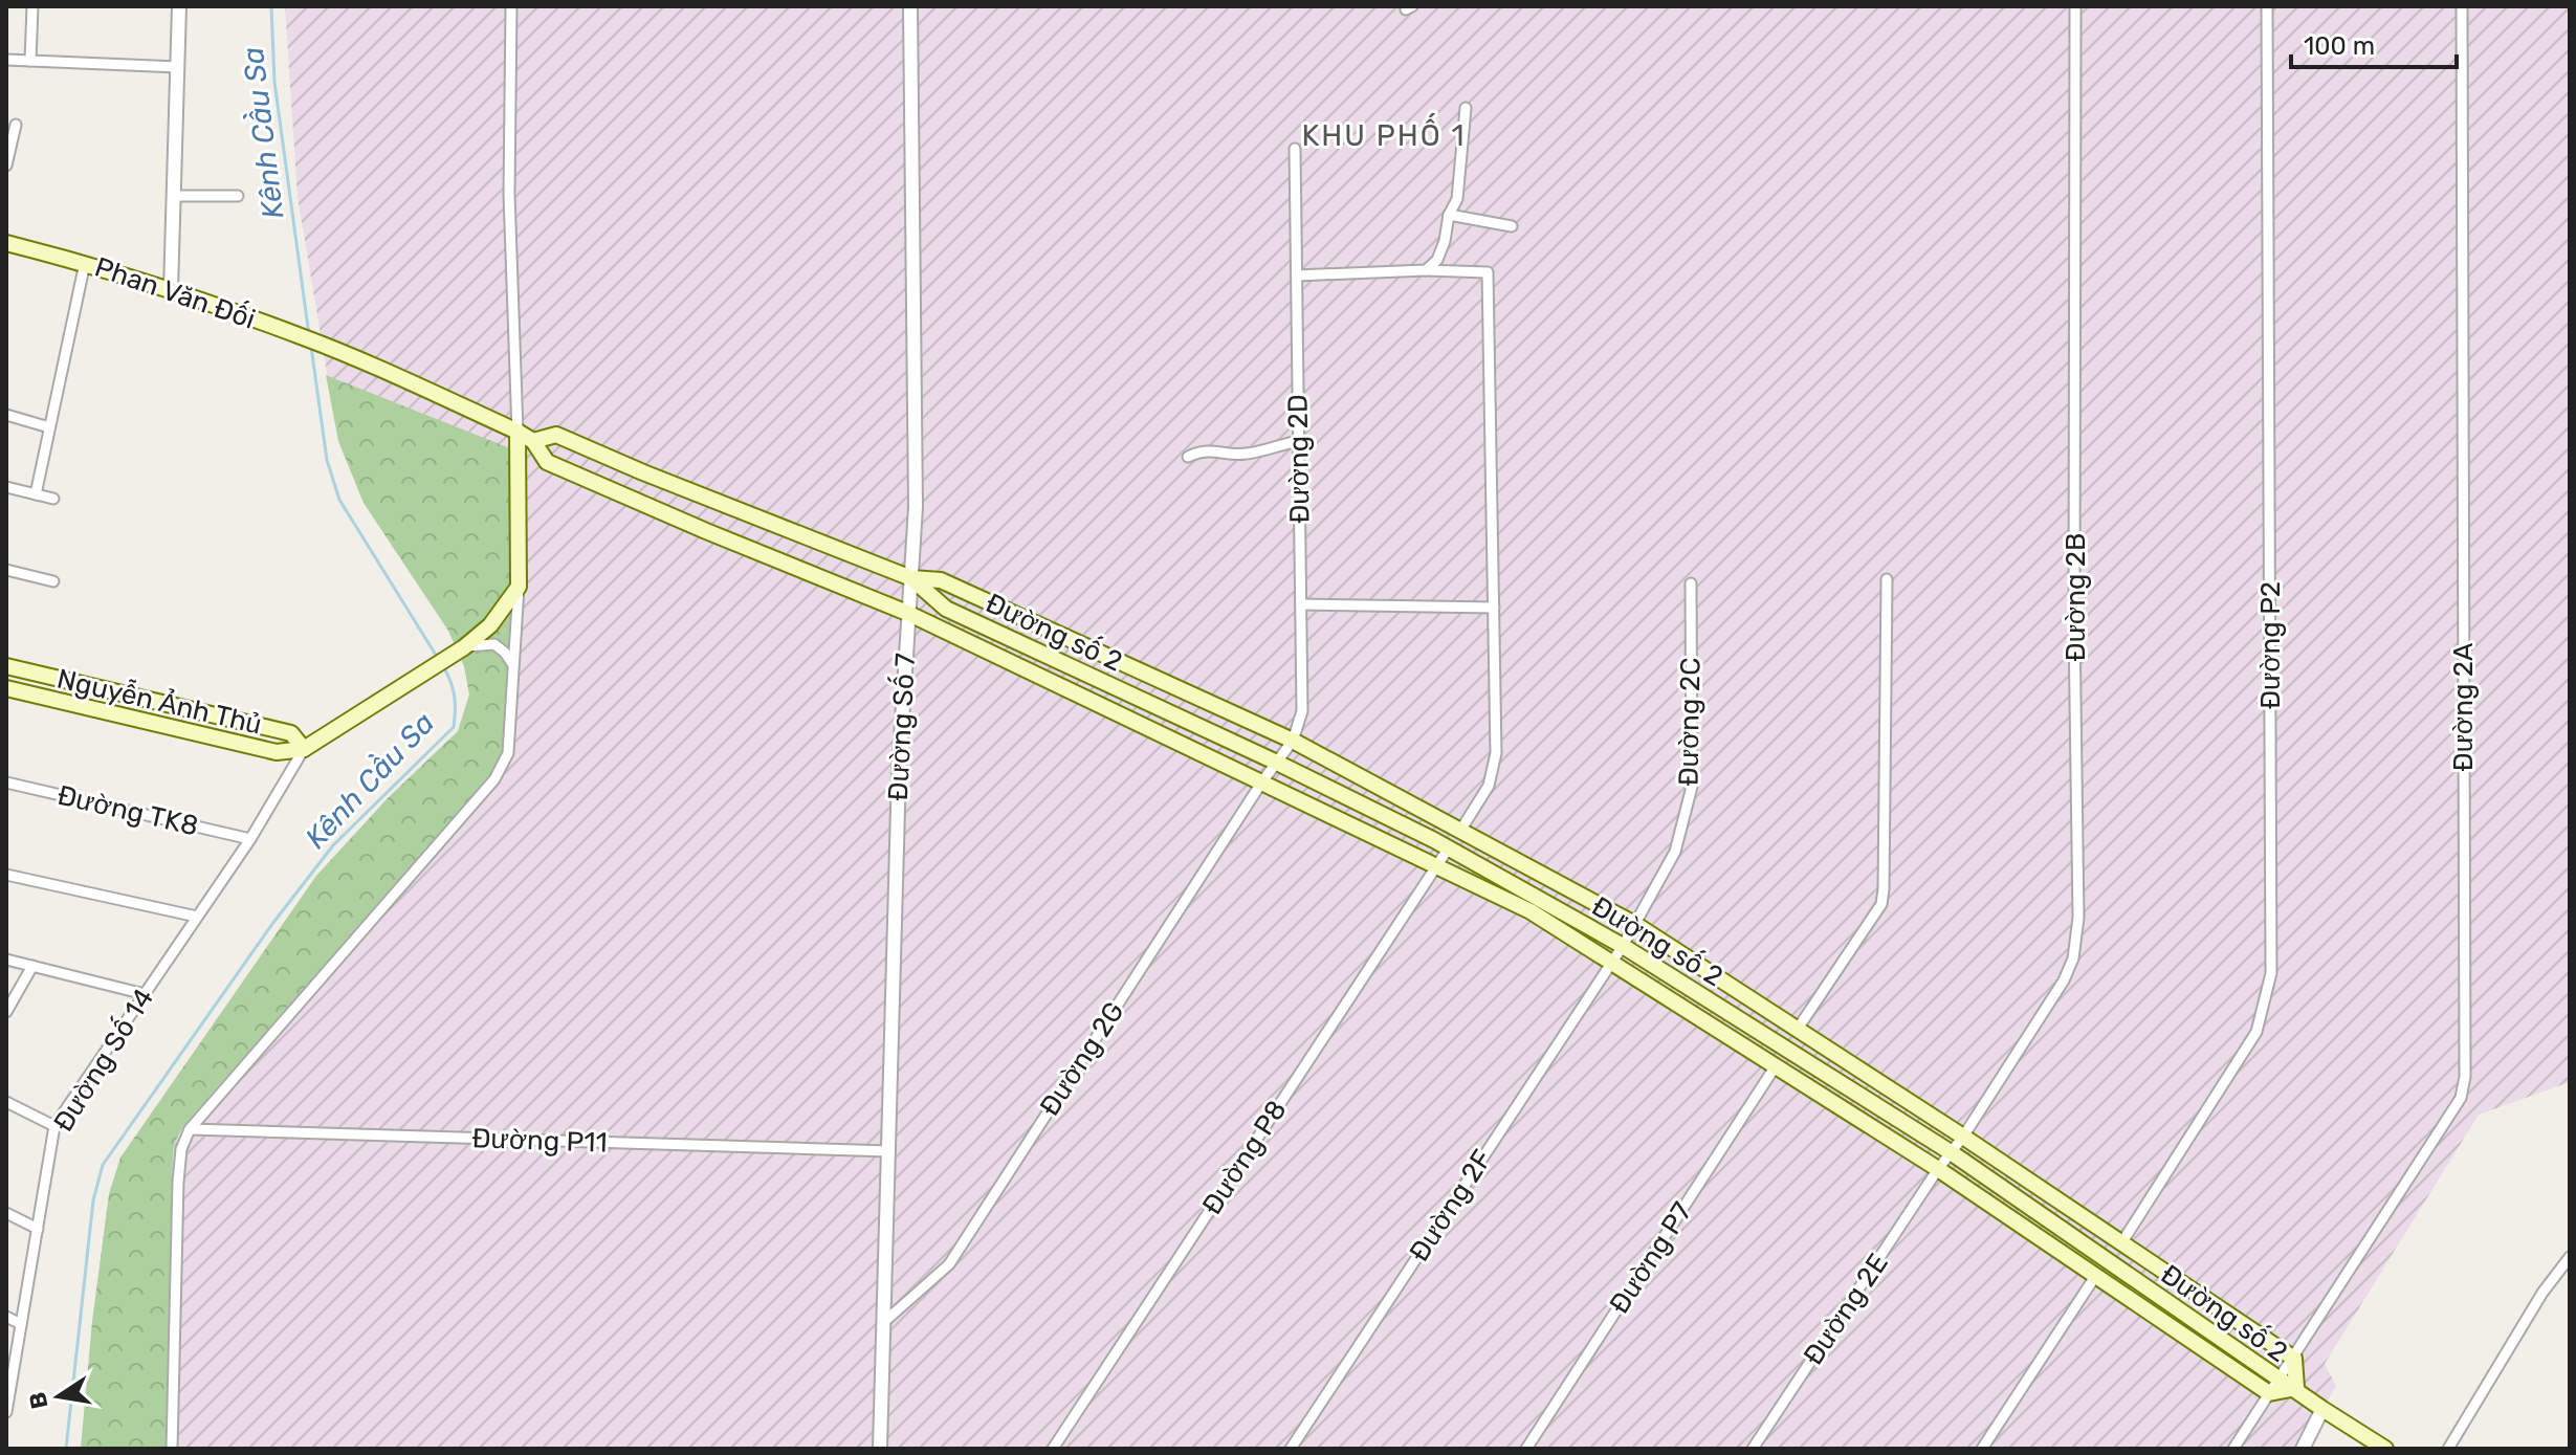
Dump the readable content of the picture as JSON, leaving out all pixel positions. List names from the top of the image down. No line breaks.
{"streets":{"main road":["Phan Văn Đối","Đường số 2","Nguyễn Ảnh Thủ"],"street":["Đường 2D","Đường 2B","Đường P2","Đường 2A","Đường 2C","Đường Số 7","Đường TK8","Đường 2G","Đường Số 14","Đường P11","Đường P8","Đường 2F","Đường P7","Đường 2E"]},"crossings":[["Phan Văn Đối","Đường số 2"],["Đường 2D","Đường số 2"],["Đường 2D","Đường 2G"],["Đường 2B","Đường số 2"],["Đường 2B","Đường 2E"],["Đường số 2","Đường P2"],["Đường số 2","Đường 2A"],["Đường số 2","Đường 2C"],["Đường số 2","Đường Số 7"],["Đường số 2","Đường 2G"],["Đường số 2","Đường P8"],["Đường số 2","Đường 2F"],["Đường số 2","Đường P7"],["Đường số 2","Đường 2E"],["Nguyễn Ảnh Thủ","Đường Số 14"],["Đường 2C","Đường 2F"],["Đường Số 7","Đường 2G"],["Đường Số 7","Đường P11"],["Đường TK8","Đường Số 14"]],"districts":["KHU PHỐ 1"],"water":["Kênh Cầu Sa"],"scale_bar":"100 m","north":"left"}
